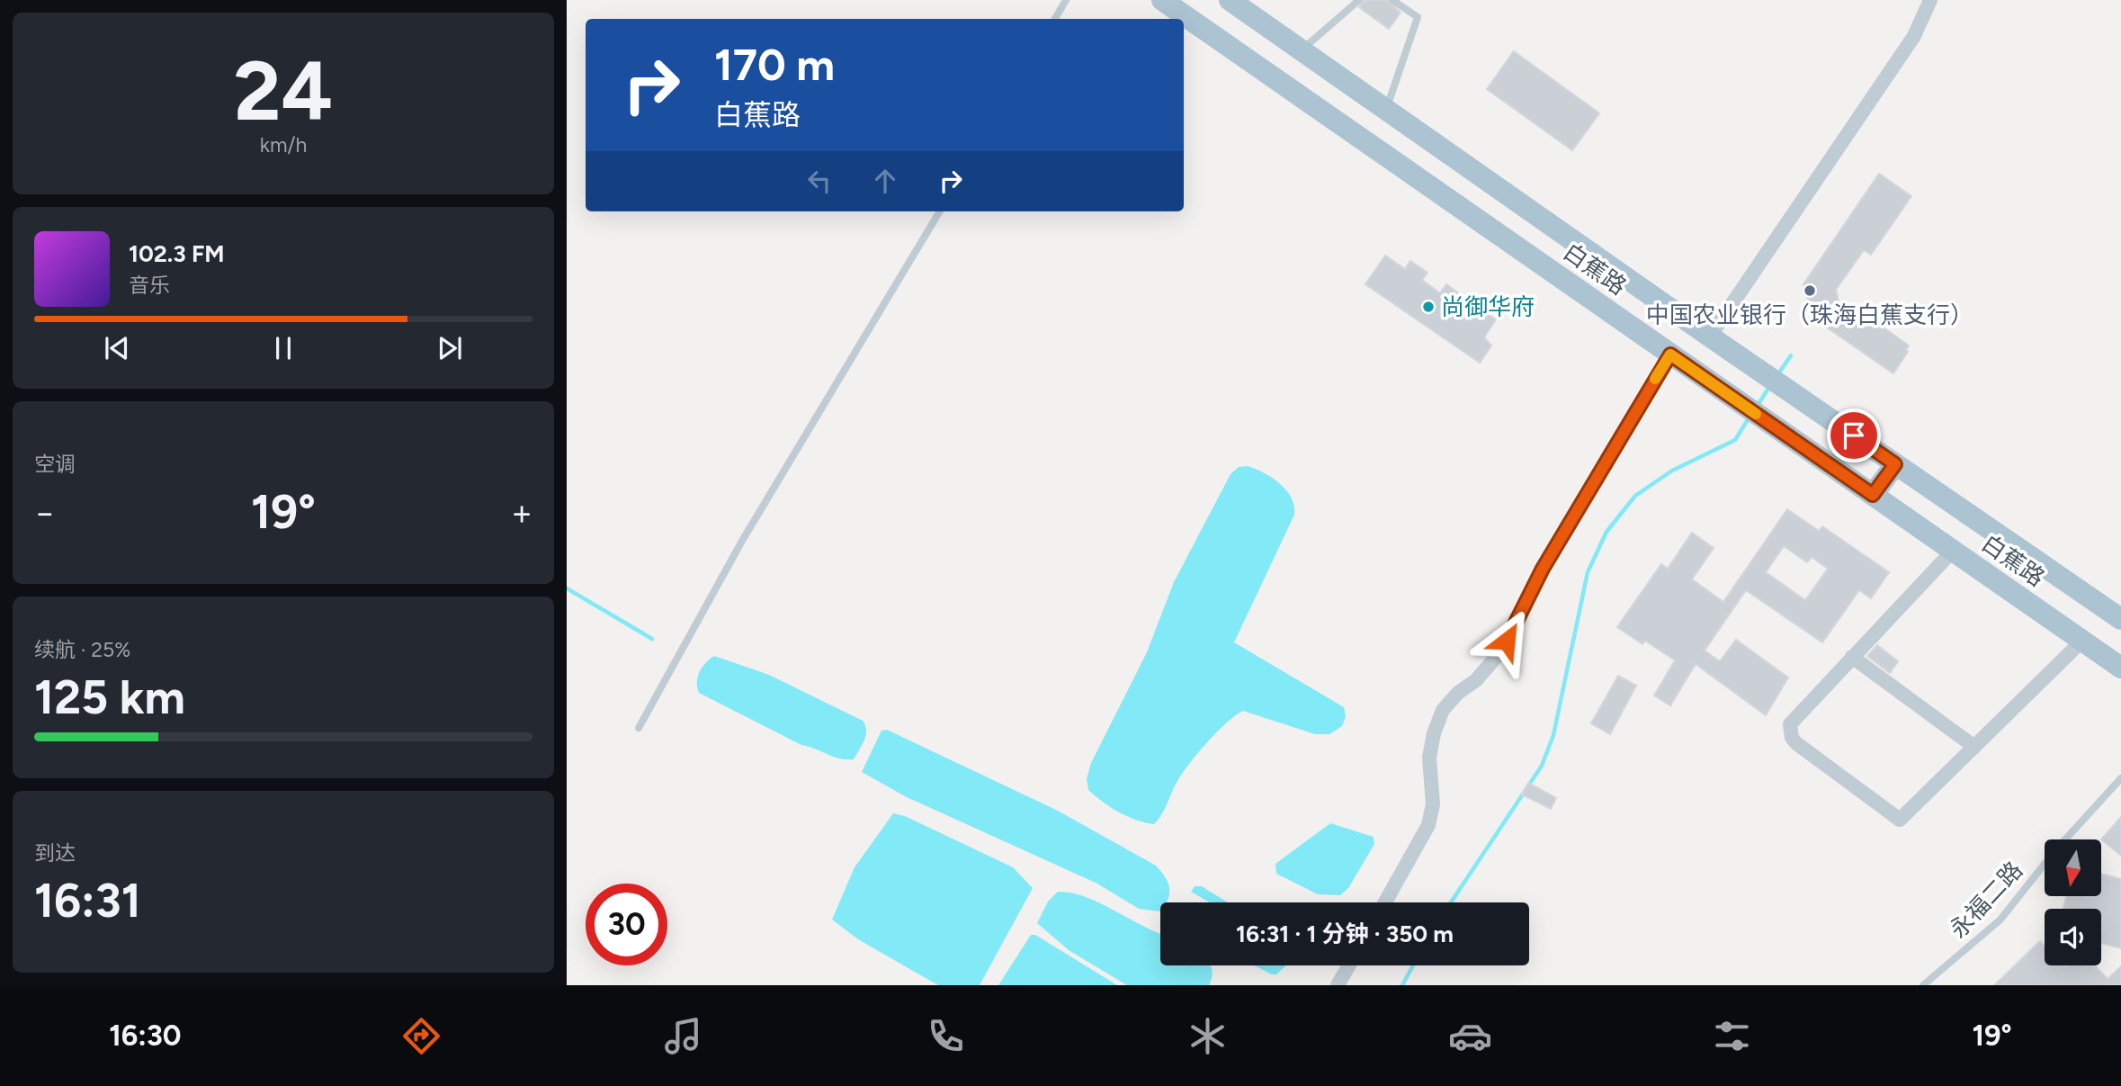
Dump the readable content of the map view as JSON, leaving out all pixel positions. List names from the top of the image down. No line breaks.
{"streets":{"main road":["白蕉路"],"lane":["永福二路"]},"places":["中国农业银行（珠海白蕉支行）","尚御华府"],"north":"bottom","page":{"tile":[["24","km/h"],"空调",["续航 · 25%","125 km"],["到达","16:31"]],"turn":["170 m","白蕉路"],"song":["102.3 FM","音乐"],"heat":["−","19°","+"],"limit":"30","trip":"16:31 · 1 分钟 · 350 m","tabs":["16:30","19°"]}}
